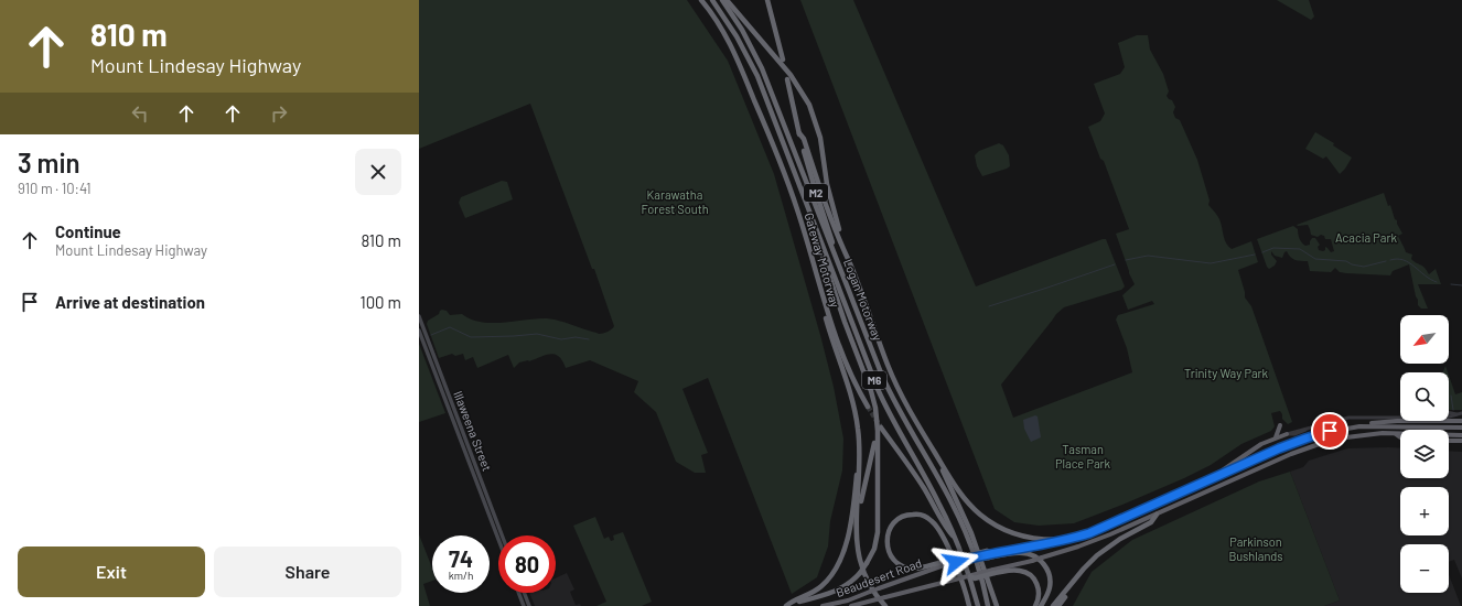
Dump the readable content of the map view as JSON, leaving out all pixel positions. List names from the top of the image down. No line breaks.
{"streets":{"highway":["M2","Gateway Motorway","Logan Motorway","M6","Beaudesert Road"],"main road":["Illaweena Street"]},"crossings":[["Gateway Motorway","Logan Motorway"]],"parks":["Karawatha Forest South","Acacia Park","Trinity Way Park","Tasman Place Park","Parkinson Bushlands"],"north":"bottom left","page":{"turn":["810 m","Mount Lindesay Highway"],"heading":["3 min","910 m · 10:41"],"list":[{"name":"Continue","note":"Mount Lindesay Highway","value":"810 m"},{"name":"Arrive at destination","value":"100 m"}],"map_buttons":["+","−"],"speed":"74 km/h","limit":"80","buttons":["Exit","Share"]}}
